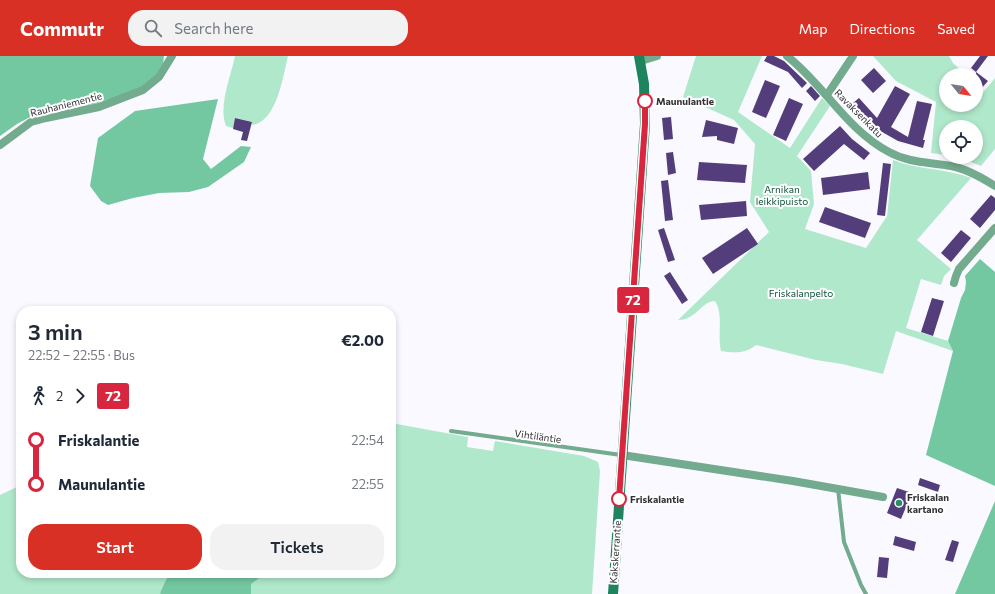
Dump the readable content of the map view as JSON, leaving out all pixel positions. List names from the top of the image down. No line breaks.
{"streets":{"main road":["Kakskerrantie"],"street":["Rauhaniementie","Ravaksenkatu"],"lane":["Vihtiläntie"]},"crossings":[["Vihtiläntie","Kakskerrantie"]],"parks":["Arnikan leikkipuisto","Friskalanpelto"],"places":["Maunulantie","Friskalantie","Friskalan kartano"],"lines":["bus line 72"],"north":"bottom right","page":{"header":"Commutr","search":"Search here","nav":["Map","Directions","Saved"],"on_map":"72","heading":["3 min","22:52 – 22:55 · Bus","€2.00"],"legs":["2","72"],"list":[{"name":"Friskalantie","value":"22:54"},{"name":"Maunulantie","value":"22:55"}],"buttons":["Start","Tickets"]}}
